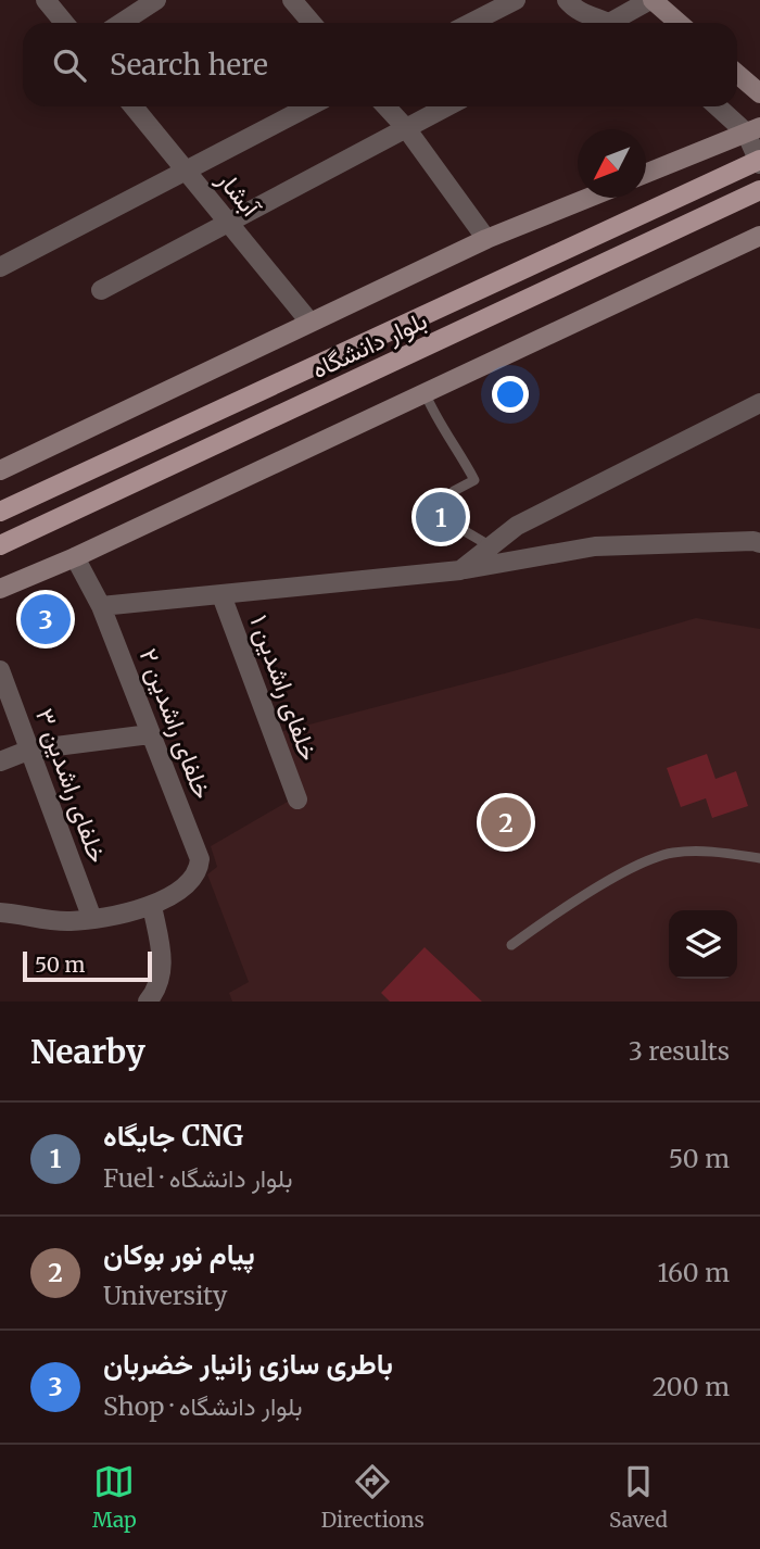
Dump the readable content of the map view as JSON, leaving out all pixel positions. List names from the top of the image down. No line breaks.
{"streets":{"main road":["بلوار دانشگاه"],"street":["آبشار","خلفای راشدین ۱","خلفای راشدین ۲","خلفای راشدین ۳"]},"crossings":[["آبشار","بلوار دانشگاه"]],"scale_bar":"50 m","north":"bottom left","page":{"search":"Search here","pins":["1","3","2"],"scale":"50 m","heading":["Nearby","3 results"],"list":[{"mark":"1","name":"جایگاه CNG","note":"Fuel · بلوار دانشگاه","value":"50 m"},{"mark":"2","name":"پیام نور بوکان","note":"University","value":"160 m"},{"mark":"3","name":"باطری سازی زانیار خضربان","note":"Shop · بلوار دانشگاه","value":"200 m"}],"nav":["Map","Directions","Saved"]}}
